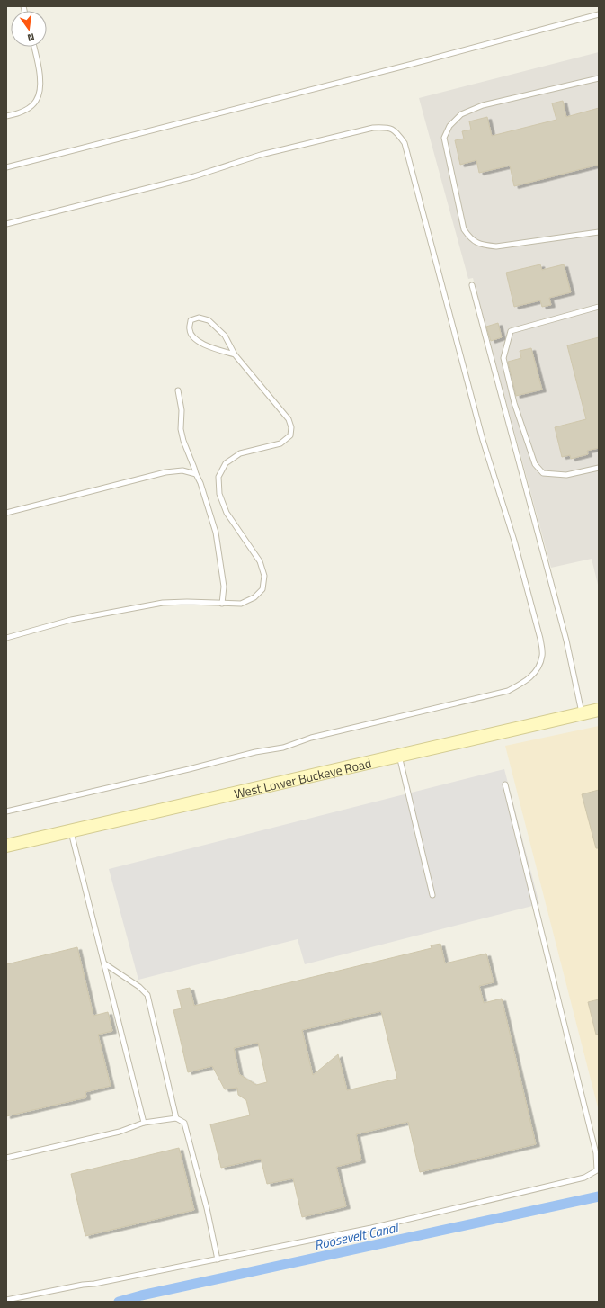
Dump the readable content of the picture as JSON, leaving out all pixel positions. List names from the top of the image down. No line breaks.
{"streets":{"main road":["West Lower Buckeye Road"]},"water":["Roosevelt Canal"],"north":"bottom"}
